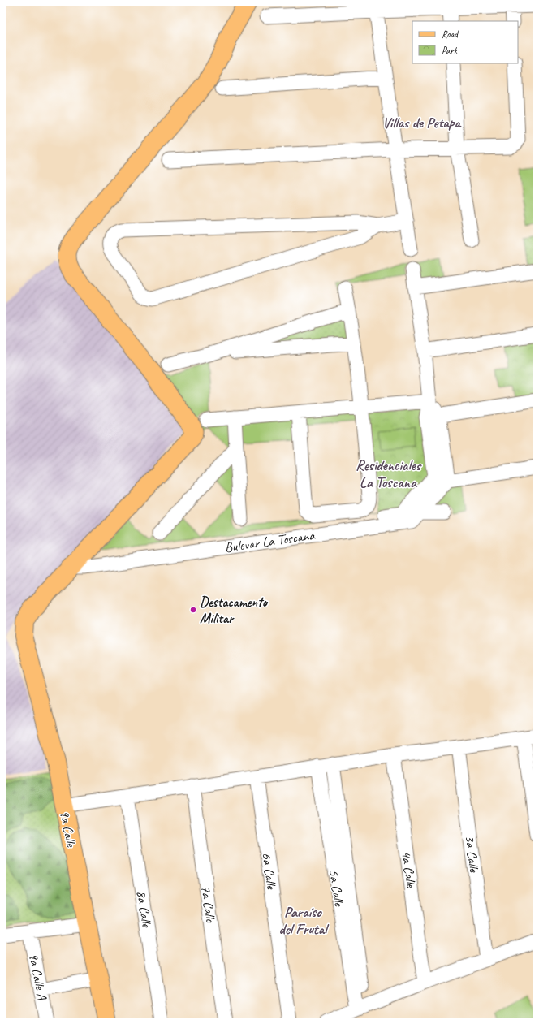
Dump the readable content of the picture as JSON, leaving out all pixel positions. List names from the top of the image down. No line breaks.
{"streets":{"main road":["9a Calle"],"street":["Bulevar La Toscana","3a Calle","4a Calle","6a Calle","5a Calle","7a Calle","8a Calle","9a Calle A"]},"crossings":[["Bulevar La Toscana","9a Calle"]],"districts":["Villas de Petapa","Residenciales La Toscana","Paraíso del Frutal"],"places":["Destacamento Militar"],"legend":["Road","Park"]}
